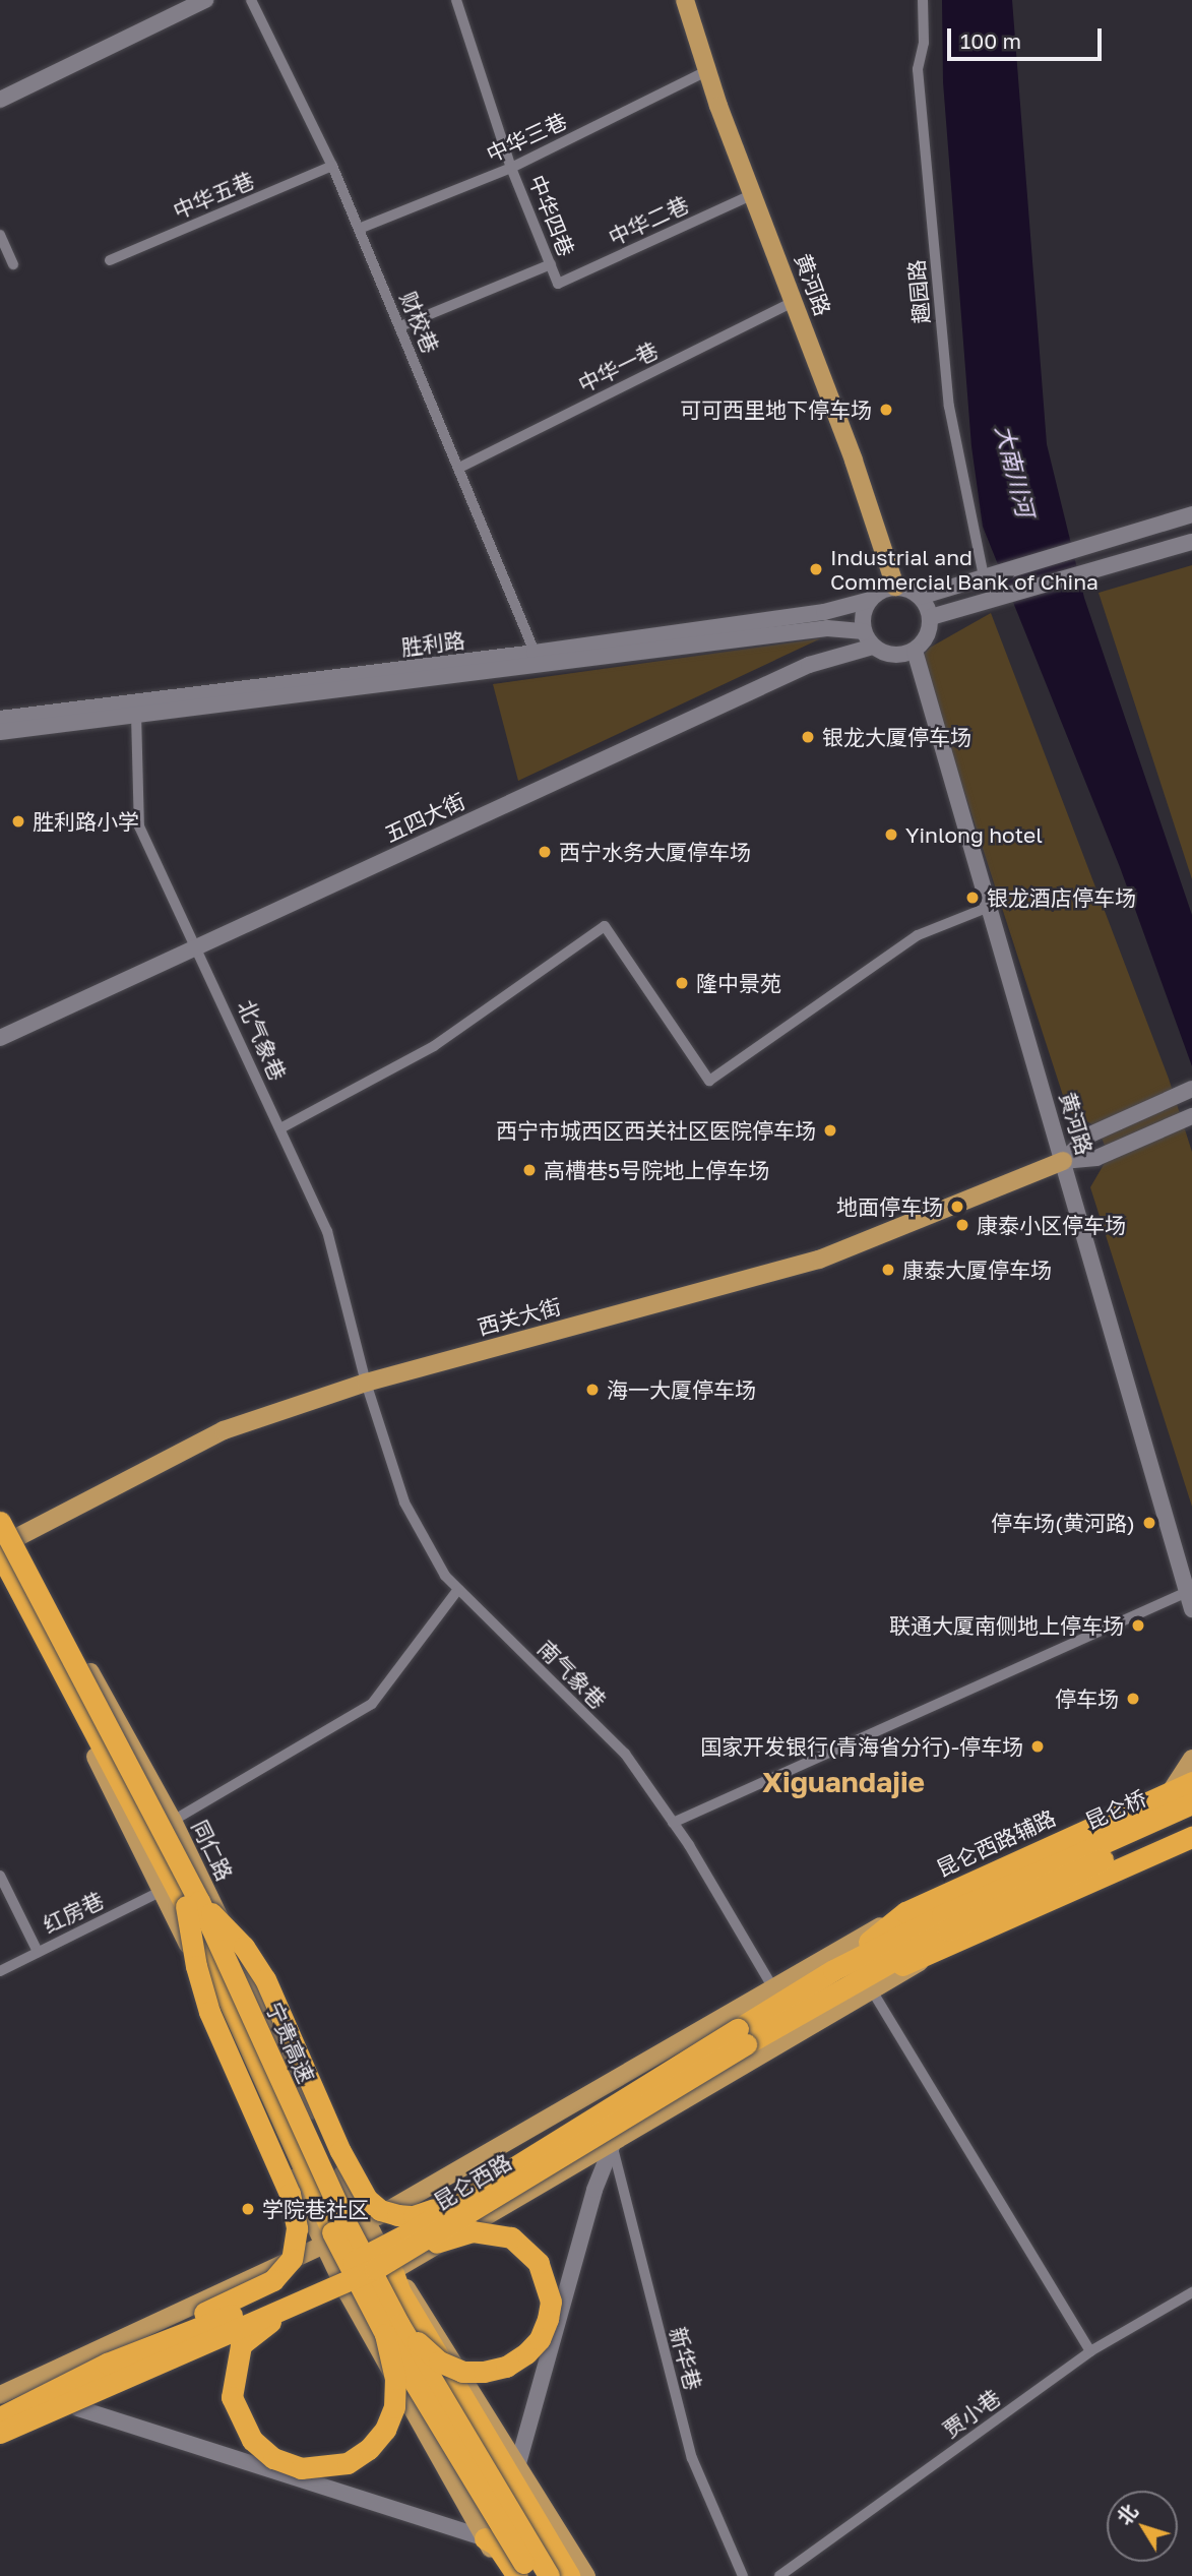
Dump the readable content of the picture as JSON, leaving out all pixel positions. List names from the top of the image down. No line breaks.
{"streets":{"highway":["昆仑桥","昆仑西路辅路","宁贵高速","昆仑西路"],"main road":["黄河路","胜利路","五四大街","西关大街","同仁路"],"street":["中华三巷","中华五巷","中华四巷","中华二巷","趣园路","财校巷","中华一巷","北气象巷","南气象巷","红房巷","新华巷","贾小巷"]},"crossings":[["中华三巷","中华四巷"],["中华三巷","黄河路"],["中华三巷","财校巷"],["中华五巷","财校巷"],["中华四巷","中华二巷"],["中华二巷","黄河路"],["黄河路","中华一巷"],["黄河路","胜利路"],["黄河路","五四大街"],["黄河路","西关大街"],["财校巷","中华一巷"],["财校巷","胜利路"],["胜利路","五四大街"],["胜利路","北气象巷"],["五四大街","北气象巷"],["北气象巷","西关大街"],["北气象巷","南气象巷"],["西关大街","南气象巷"],["西关大街","同仁路"],["昆仑桥","昆仑西路"],["昆仑西路辅路","昆仑西路"],["同仁路","昆仑西路"]],"districts":["Xiguandajie"],"water":["大南川河"],"places":["可可西里地下停车场","Industrial and Commercial Bank of China","银龙大厦停车场","胜利路小学","Yinlong hotel","西宁水务大厦停车场","银龙酒店停车场","隆中景苑","西宁市城西区西关社区医院停车场","高槽巷5号院地上停车场","地面停车场","康泰小区停车场","康泰大厦停车场","海一大厦停车场","停车场(黄河路)","联通大厦南侧地上停车场","停车场","国家开发银行(青海省分行)-停车场","学院巷社区"],"scale_bar":"100 m","north":"top left"}
